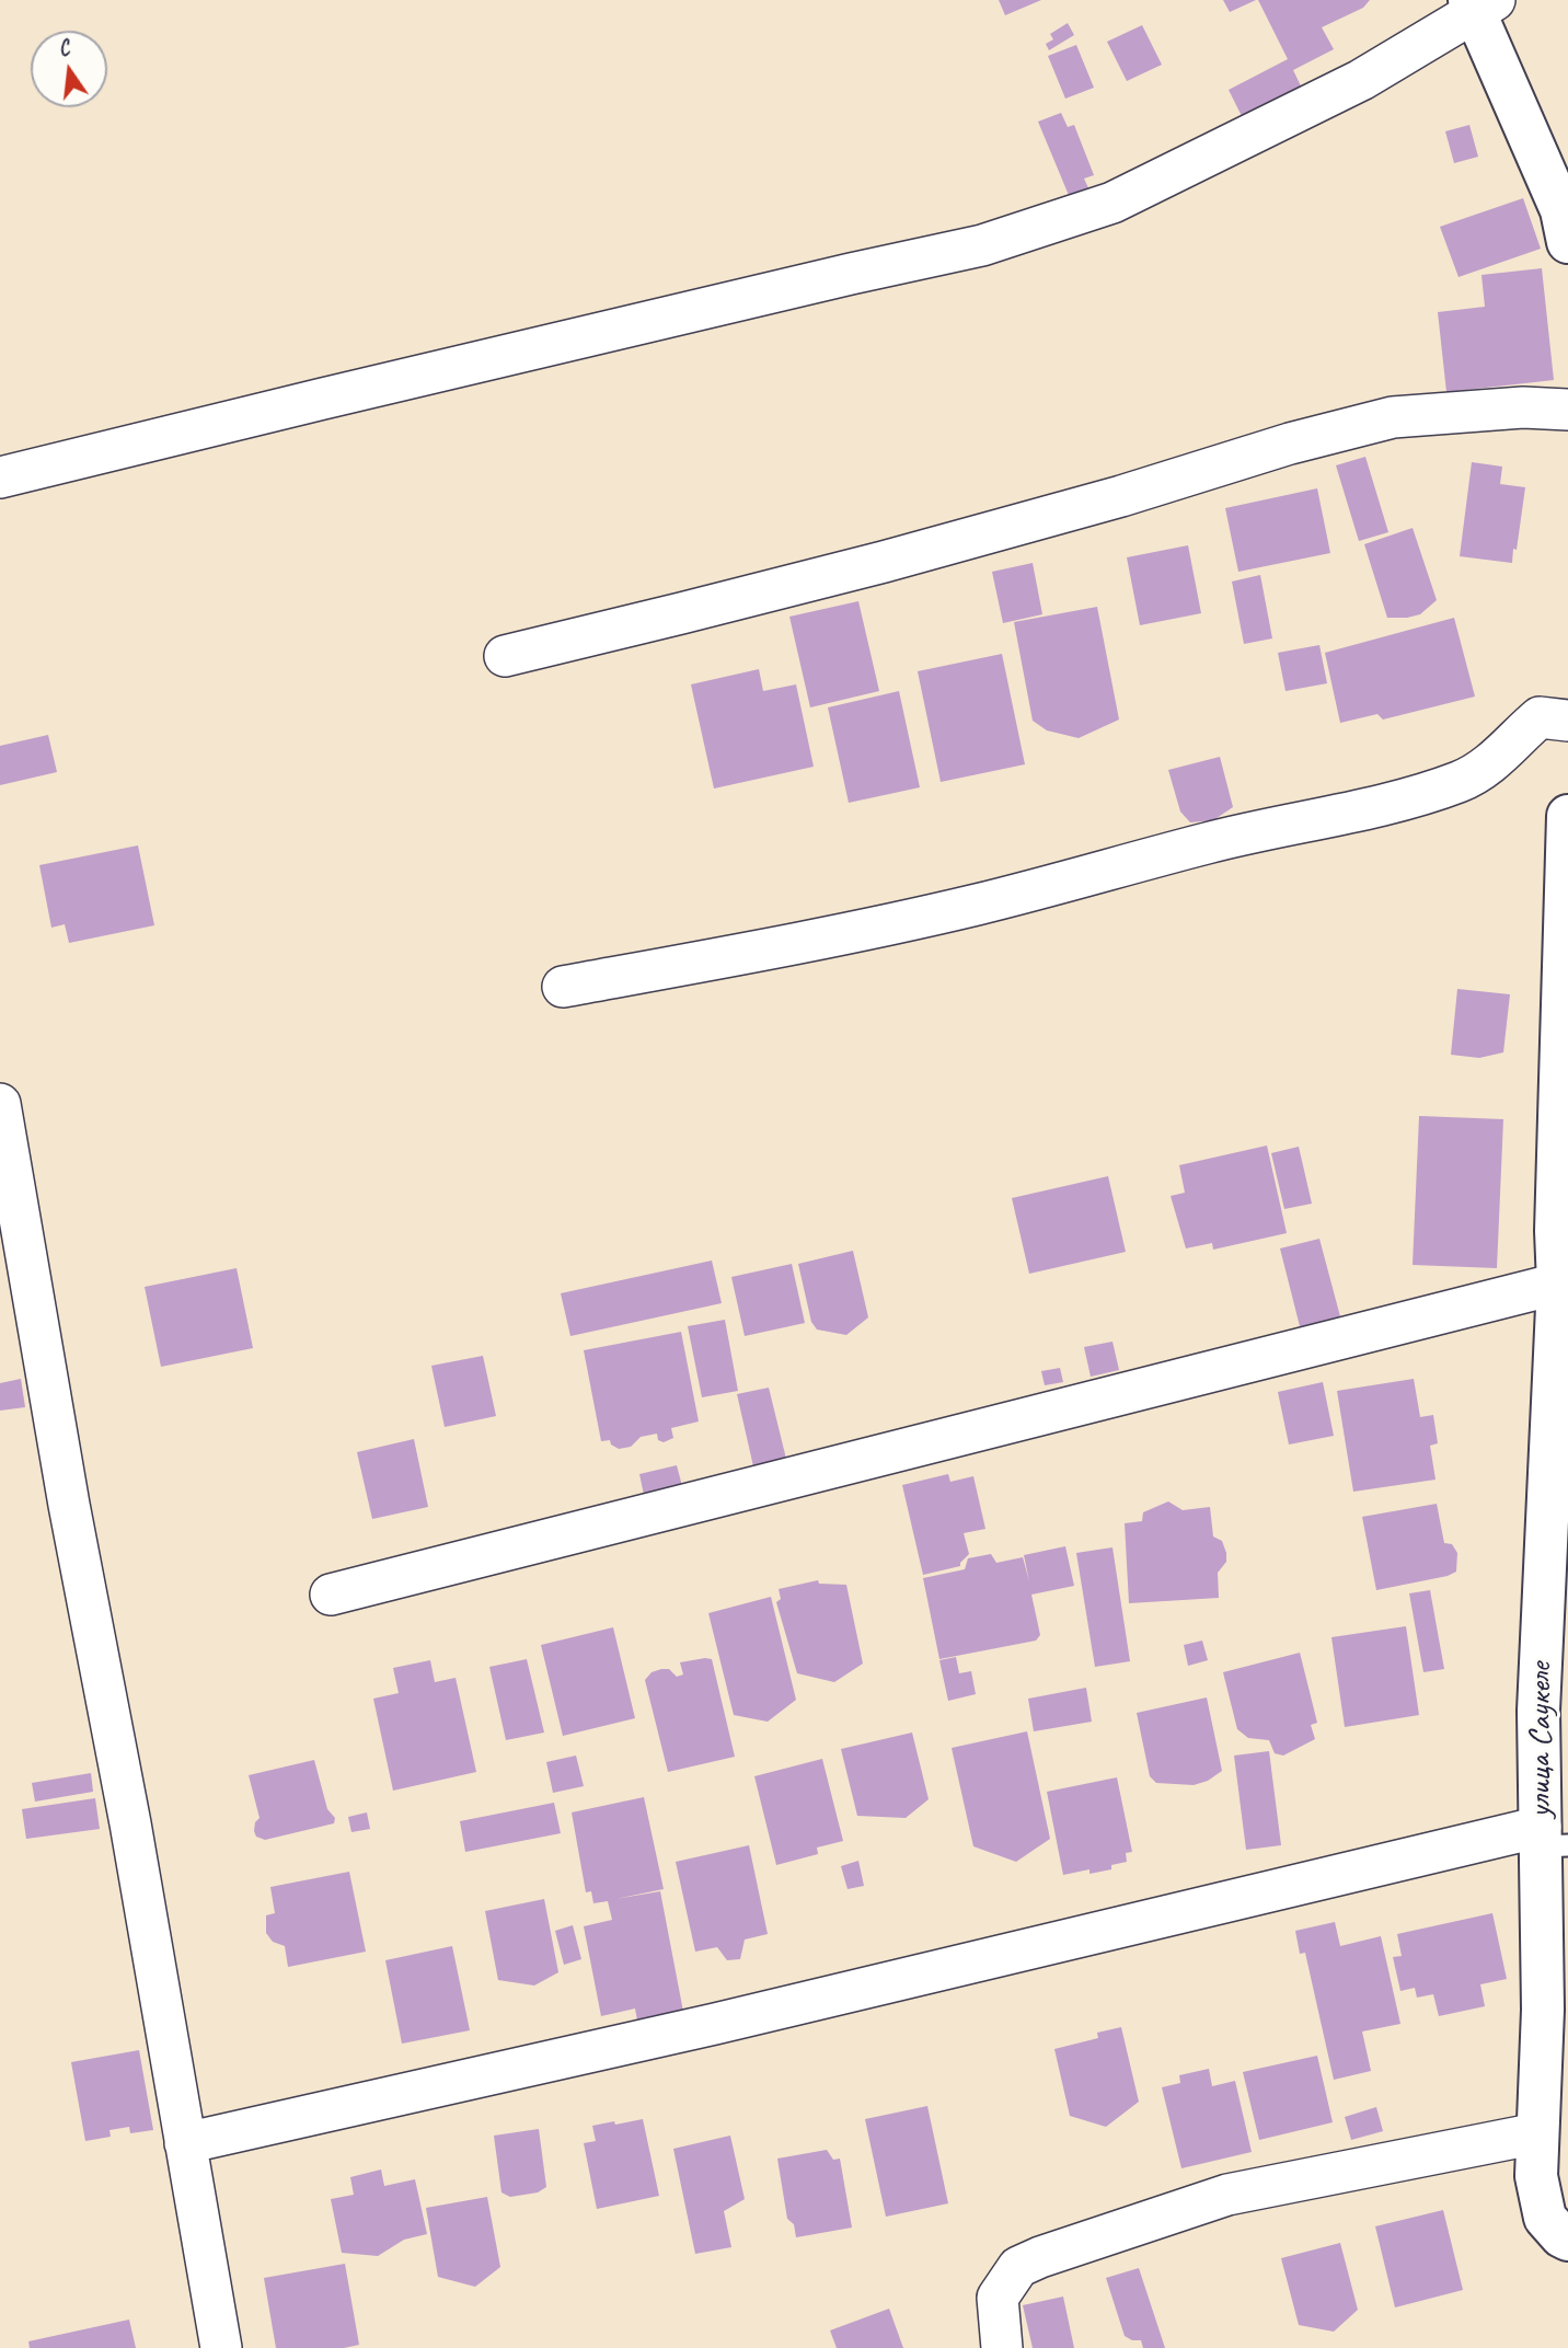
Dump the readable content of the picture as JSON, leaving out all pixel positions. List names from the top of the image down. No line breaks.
{"streets":{"street":["улица Саукеле"]},"north":"top"}
